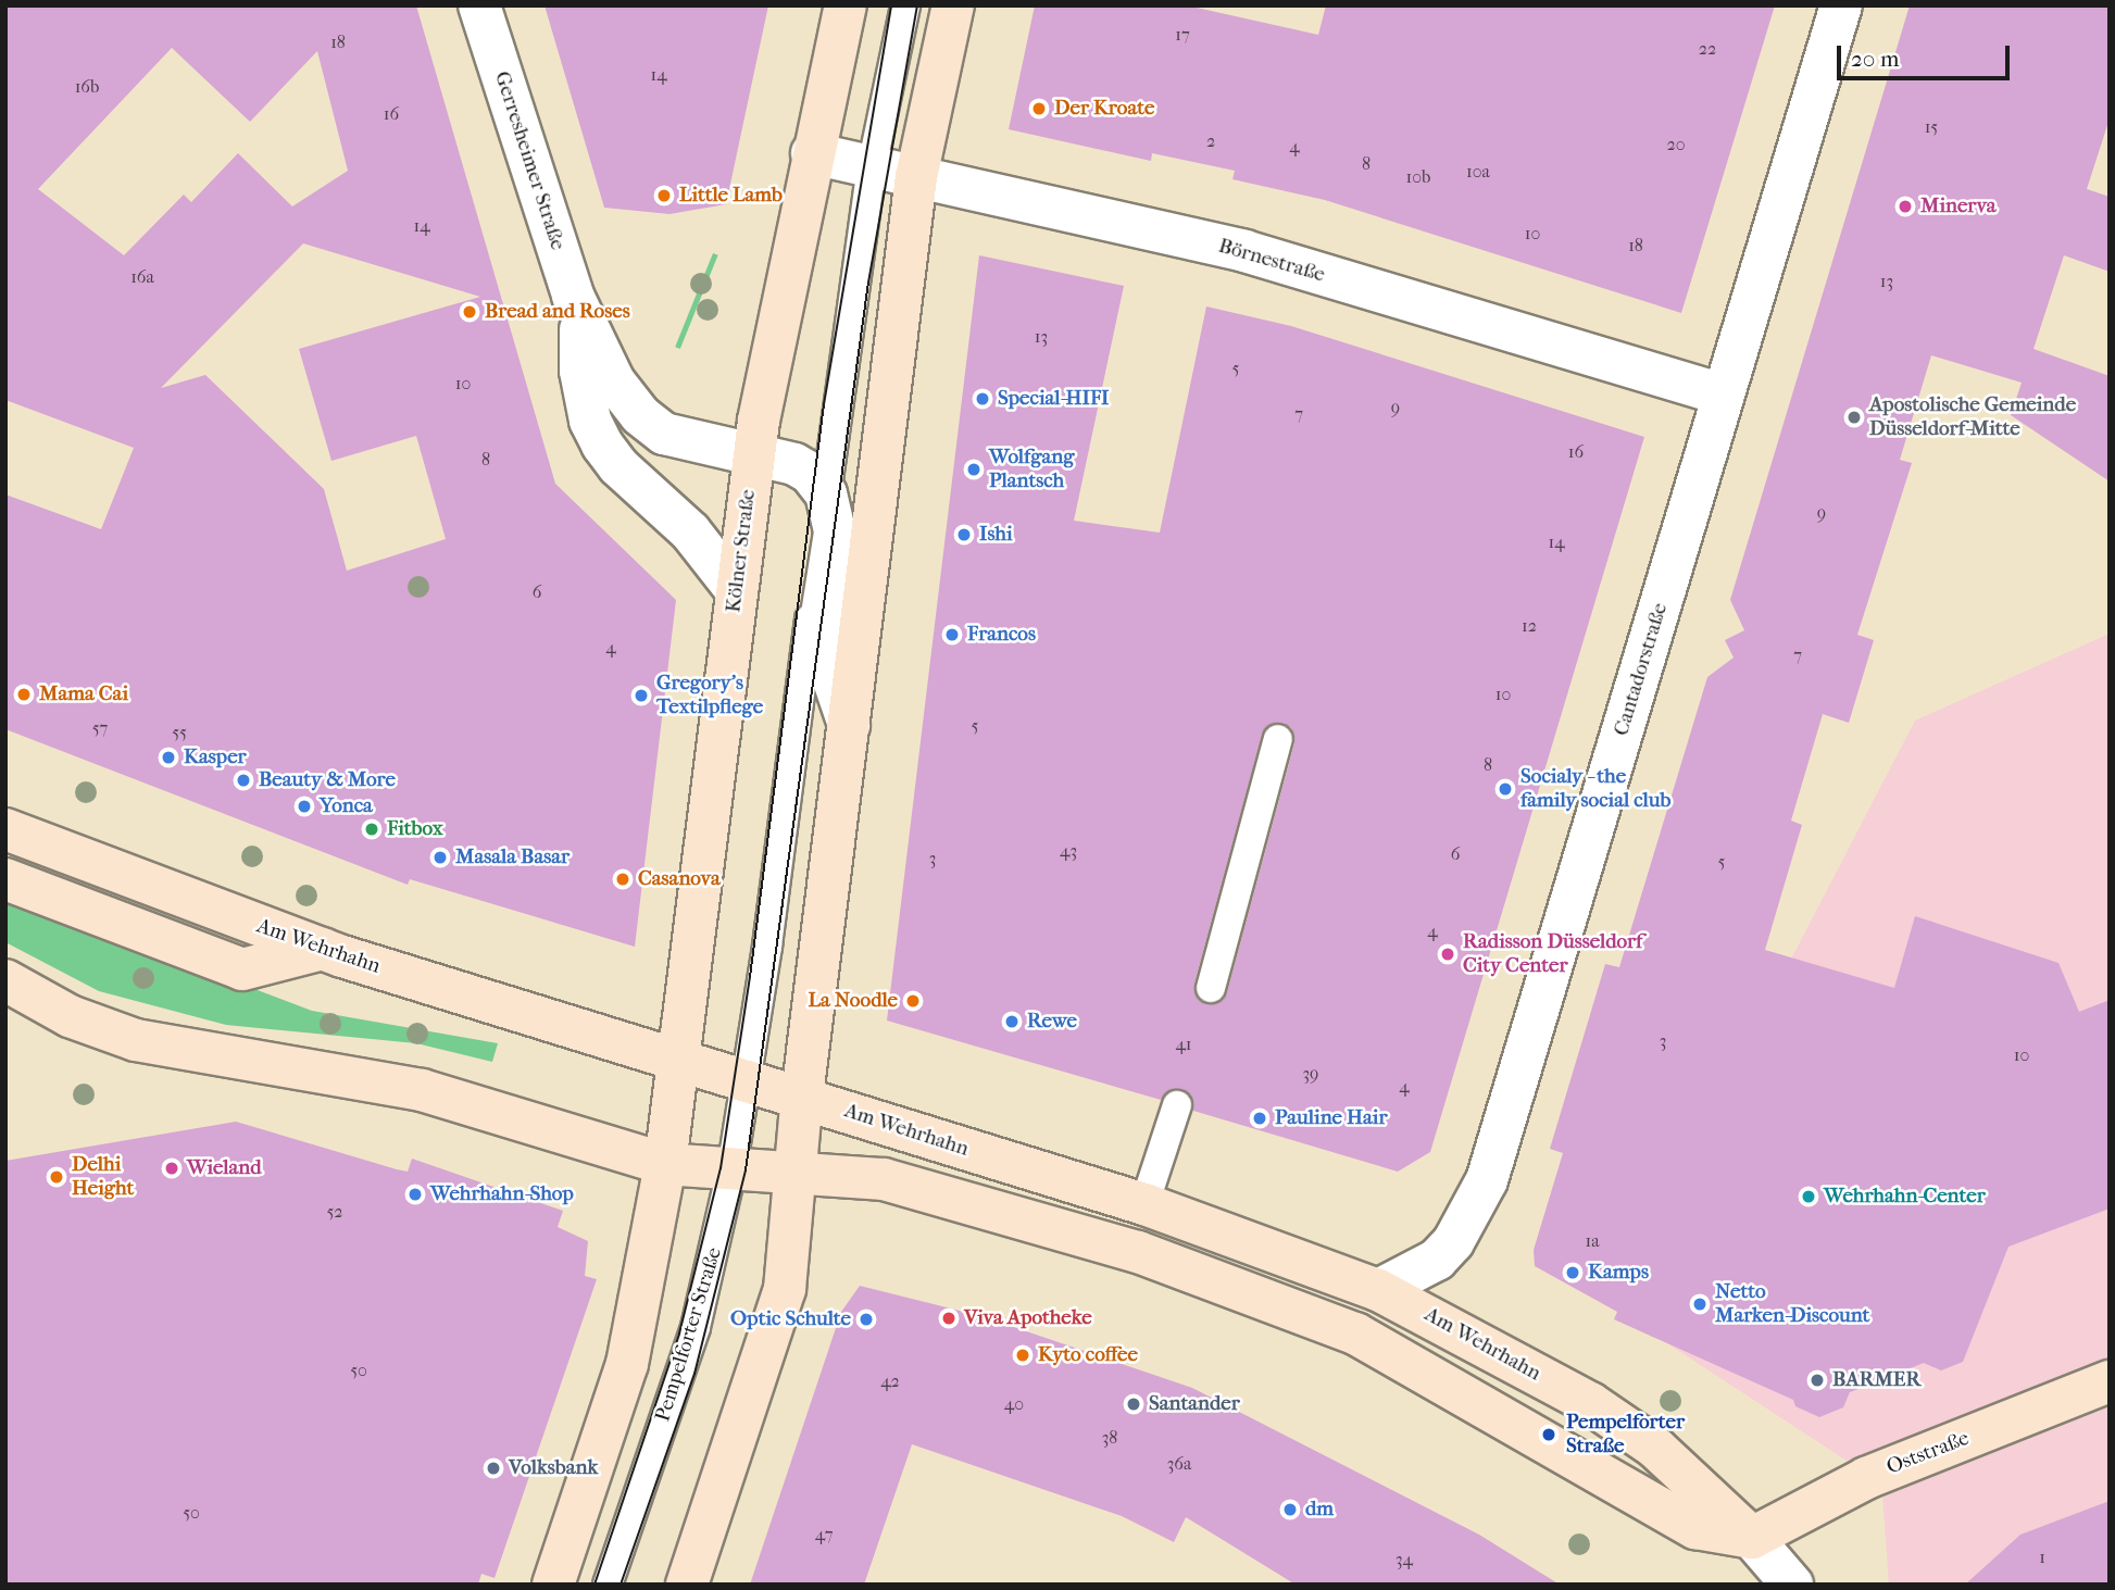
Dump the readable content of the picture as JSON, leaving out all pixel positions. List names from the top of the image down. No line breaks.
{"streets":{"street":["Gerresheimer Straße","Börnestraße","Kölner Straße","Cantadorstraße","Am Wehrhahn","Oststraße"],"lane":["Pempelforter Straße"]},"crossings":[["Gerresheimer Straße","Kölner Straße"],["Gerresheimer Straße","Pempelforter Straße"],["Börnestraße","Kölner Straße"],["Börnestraße","Cantadorstraße"],["Börnestraße","Pempelforter Straße"],["Kölner Straße","Am Wehrhahn"],["Cantadorstraße","Am Wehrhahn"],["Am Wehrhahn","Pempelforter Straße"],["Am Wehrhahn","Oststraße"]],"places":["Der Kroate","Little Lamb","Minerva","Bread and Roses","Special-HIFI","Apostolische Gemeinde Düsseldorf-Mitte","Wolfgang Plantsch","Ishi","Francos","Mama Cai","Gregory's Textilpflege","Kasper","Beauty & More","Socialy - the family social club","Yonca","Fitbox","Masala Basar","Casanova","Radisson Düsseldorf City Center","La Noodle","Rewe","Pauline Hair","Wieland","Delhi Height","Wehrhahn-Shop","Wehrhahn-Center","Kamps","Netto Marken-Discount","Viva Apotheke","Optic Schulte","Kyto coffee","BARMER","Santander","Pempelforter Straße","Volksbank","dm"],"house_numbers":["17","18","22","14","16b","16","15","2","20","4","8","10a","10b","14","10","18","16a","13","13","5","10","9","7","16","8","9","14","6","12","4","7","10","5","57","55","8","43","6","3","5","4","3","41","10","39","4","52","1a","50","42","40","38","36a","50","47","1","34"],"scale_bar":"20 m"}
